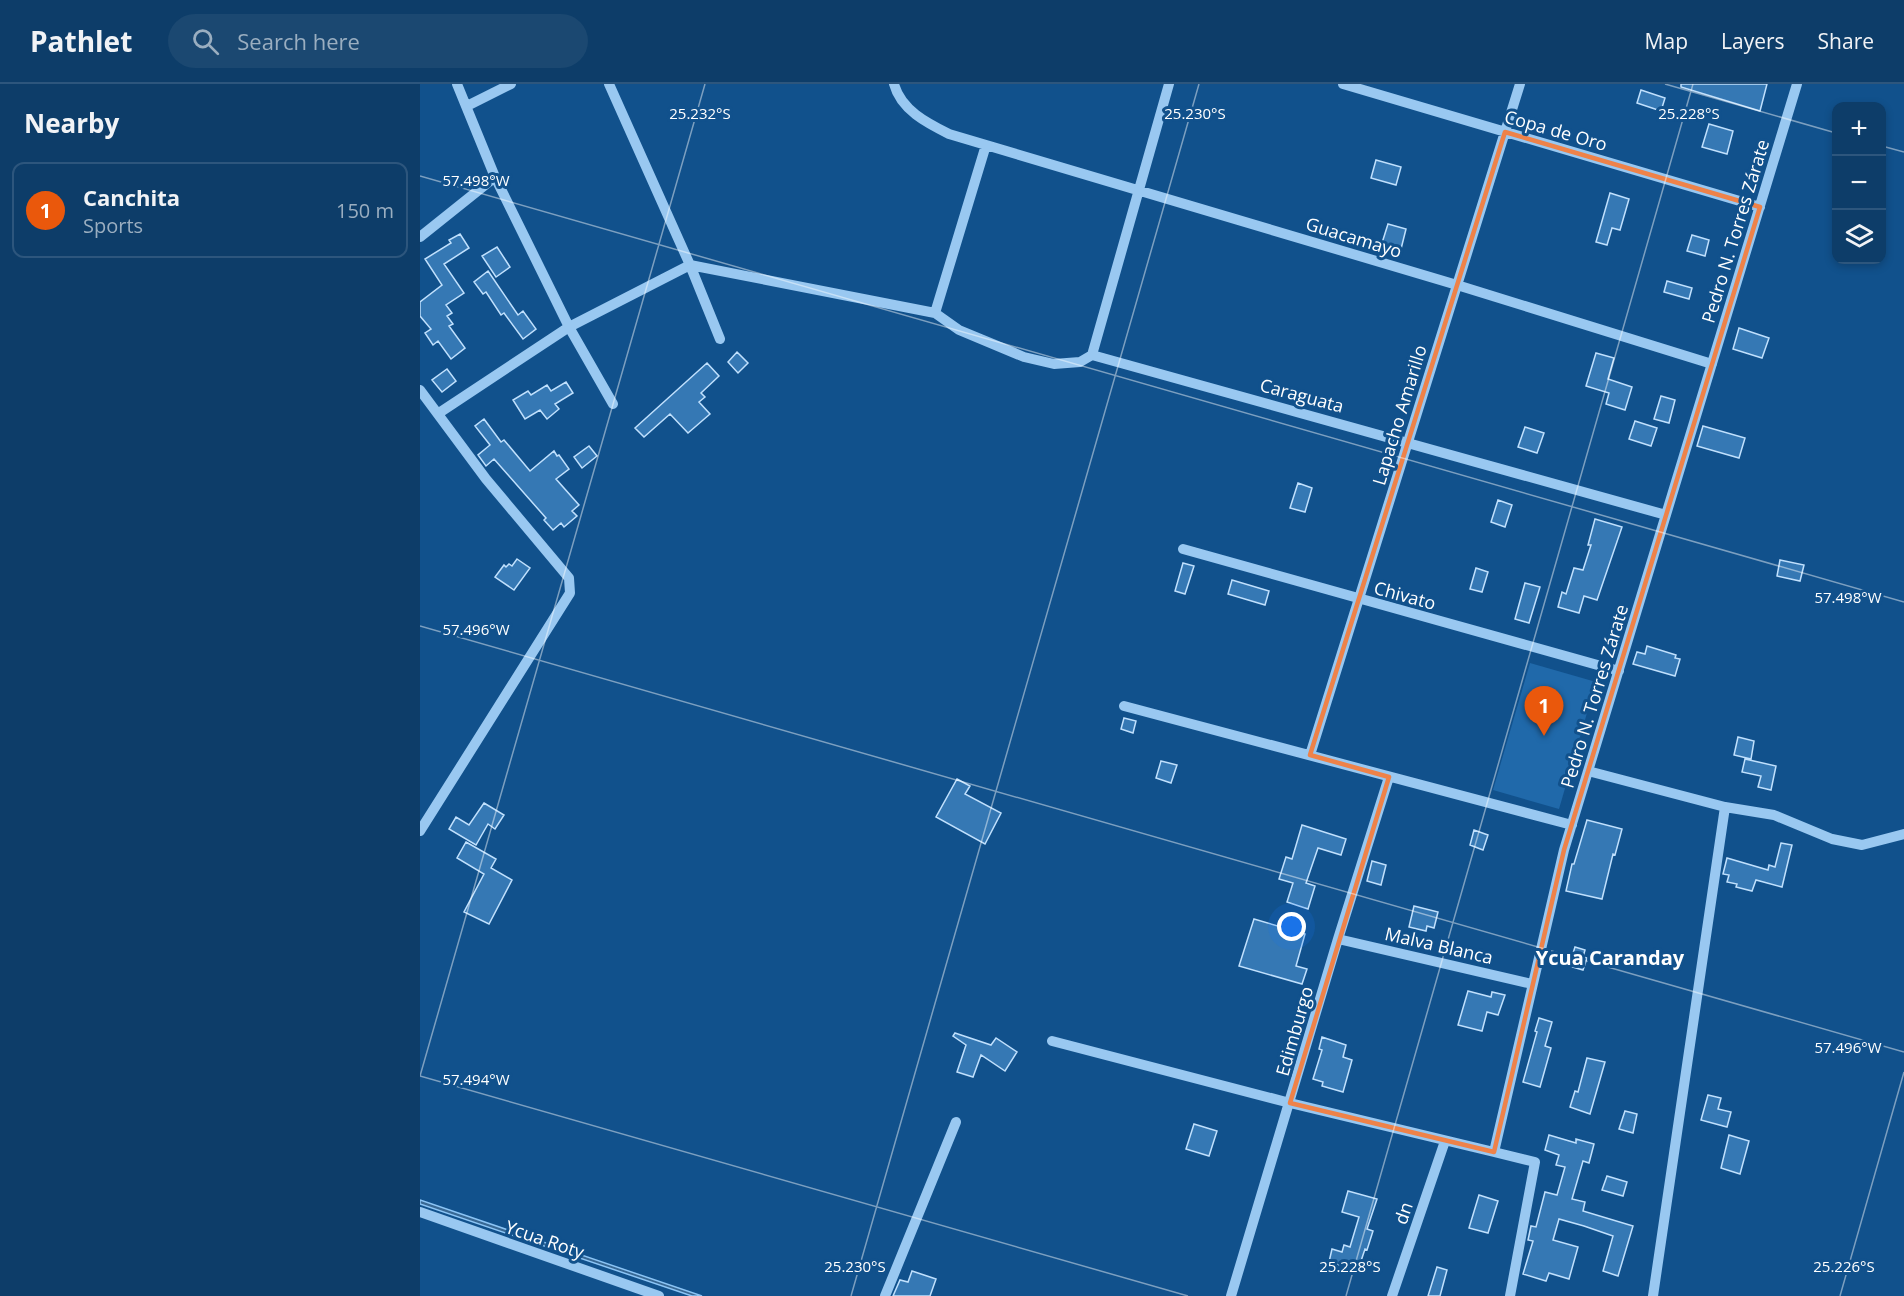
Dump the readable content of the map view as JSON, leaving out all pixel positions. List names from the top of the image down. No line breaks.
{"streets":{"street":["Copa de Oro","Pedro N. Torres Zárate","Guacamayo","Caraguata","Lapacho Amarillo","Chivato","Malva Blanca","Edimburgo","dn","Ycua Roty"]},"crossings":[["Copa de Oro","Pedro N. Torres Zárate"],["Copa de Oro","Lapacho Amarillo"],["Pedro N. Torres Zárate","Guacamayo"],["Pedro N. Torres Zárate","Caraguata"],["Pedro N. Torres Zárate","Chivato"],["Pedro N. Torres Zárate","Malva Blanca"],["Guacamayo","Lapacho Amarillo"],["Caraguata","Lapacho Amarillo"],["Lapacho Amarillo","Chivato"],["Malva Blanca","Edimburgo"]],"districts":["Ycua Caranday"],"page":{"header":"Pathlet","search":"Search here","nav":["Map","Layers","Share"],"heading":"Nearby","map_buttons":["+","−"],"list":[{"mark":"1","name":"Canchita","note":"Sports","value":"150 m"}],"pins":"1"},"coordinates":["25.232°S","25.230°S","25.228°S","57.498°W","57.496°W","57.494°W","25.226°S"]}
